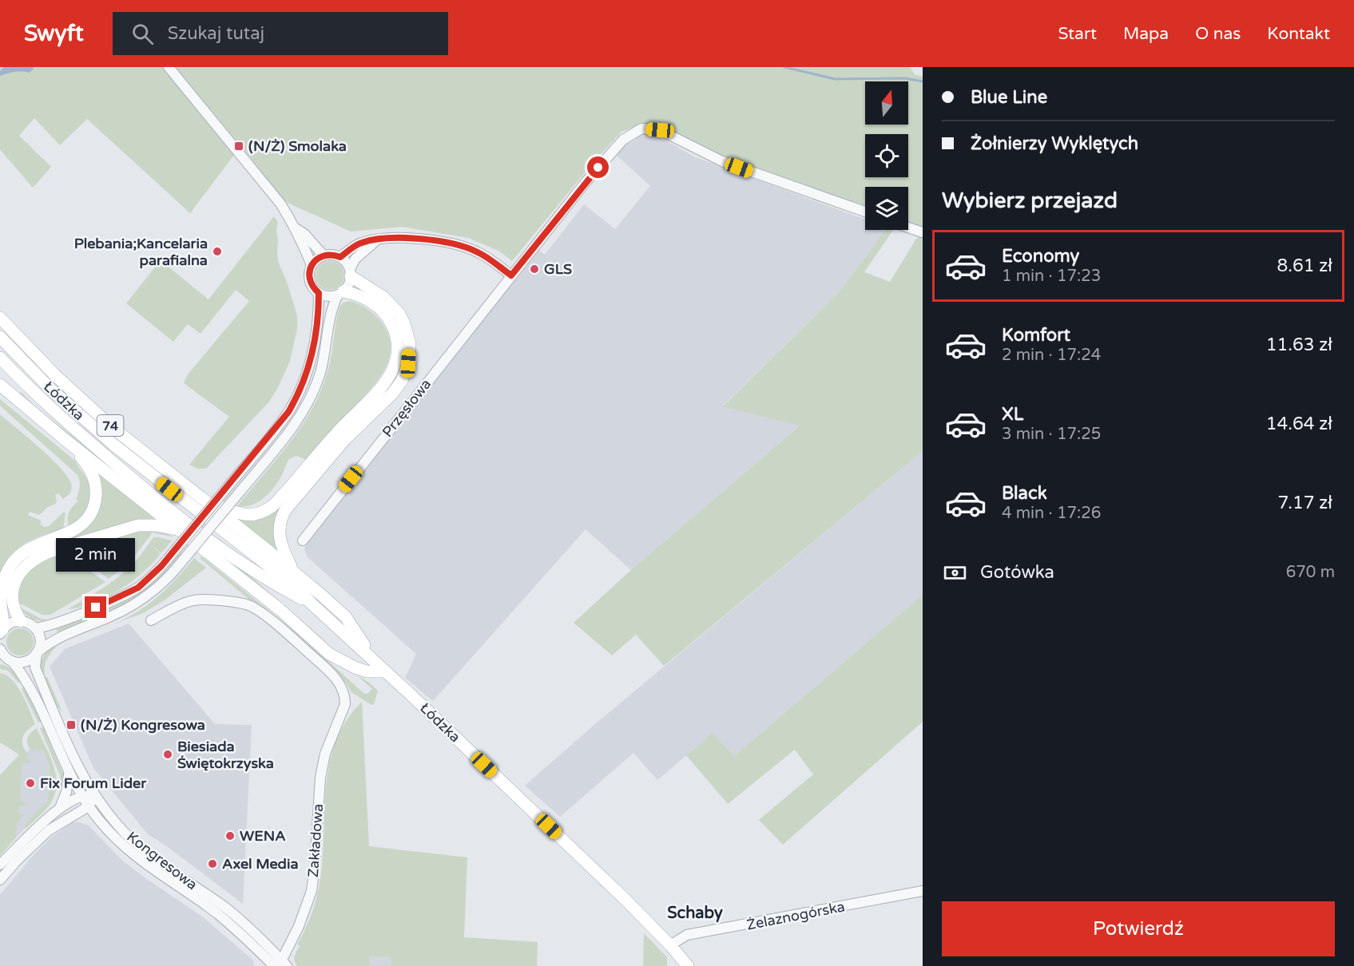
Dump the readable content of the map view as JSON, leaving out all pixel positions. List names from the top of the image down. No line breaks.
{"streets":{"main road":["Łódzka","74"],"street":["Przęsłowa","Zakładowa","Kongresowa","Żelaznogórska"]},"crossings":[["Łódzka","Żelaznogórska"],["Zakładowa","Kongresowa"]],"districts":["Schaby"],"places":{"transit":["(N/Ż) Smolaka","(N/Ż) Kongresowa"],"other":["Plebania;Kancelaria parafialna","GLS","Biesiada Świętokrzyska","Fix Forum Lider","WENA","Axel Media"]},"north":"top","page":{"header":"Swyft","search":"Szukaj tutaj","nav":["Start","Mapa","O nas","Kontakt"],"banner":["Blue Line","Żołnierzy Wyklętych"],"heading":"Wybierz przejazd","list":[{"name":"Economy","note":"1 min · 17:23","value":"8.61 zł"},{"name":"Komfort","note":"2 min · 17:24","value":"11.63 zł"},{"name":"XL","note":"3 min · 17:25","value":"14.64 zł"},{"name":"Black","note":"4 min · 17:26","value":"7.17 zł"}],"bubble":"2 min","pay":["Gotówka","670 m"],"buttons":"Potwierdź"}}
